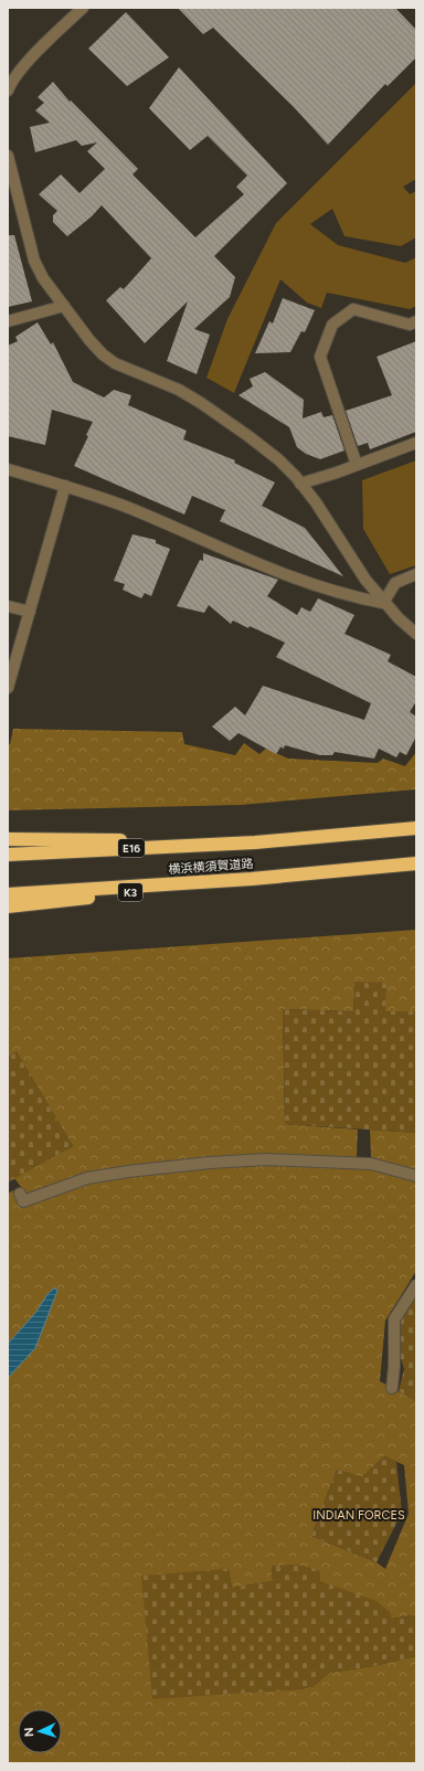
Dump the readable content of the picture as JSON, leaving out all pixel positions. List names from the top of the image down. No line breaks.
{"streets":{"highway":["E16","横浜横須賀道路","K3"]},"crossings":[["横浜横須賀道路","K3"]],"parks":["INDIAN FORCES"],"north":"left"}
